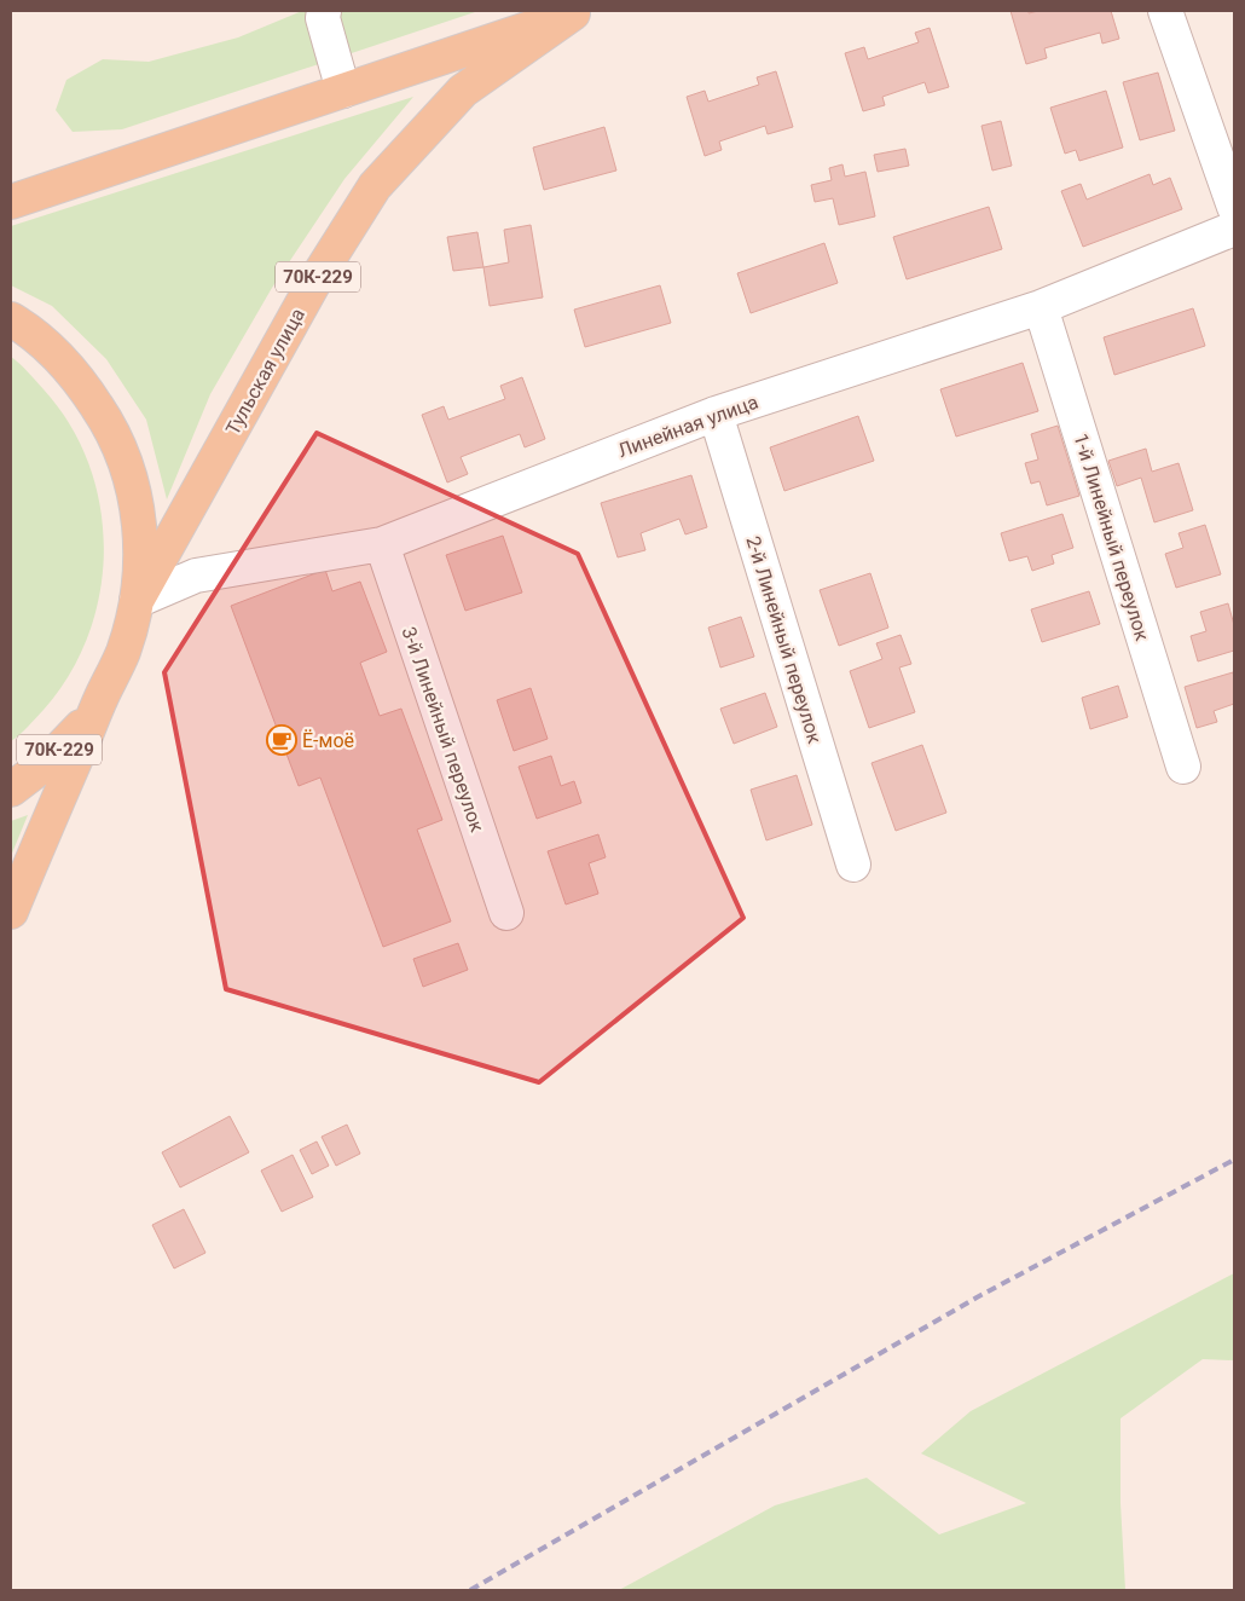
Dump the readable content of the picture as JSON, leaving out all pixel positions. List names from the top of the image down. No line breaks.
{"streets":{"main road":["70К-229","Тульская улица"],"street":["Линейная улица","1-й Линейный переулок","2-й Линейный переулок","3-й Линейный переулок"]},"crossings":[["70К-229","Тульская улица"],["70К-229","Линейная улица"],["Тульская улица","Линейная улица"],["Линейная улица","1-й Линейный переулок"],["Линейная улица","2-й Линейный переулок"],["Линейная улица","3-й Линейный переулок"]],"places":{"cafe":["Ё-моё"]}}
